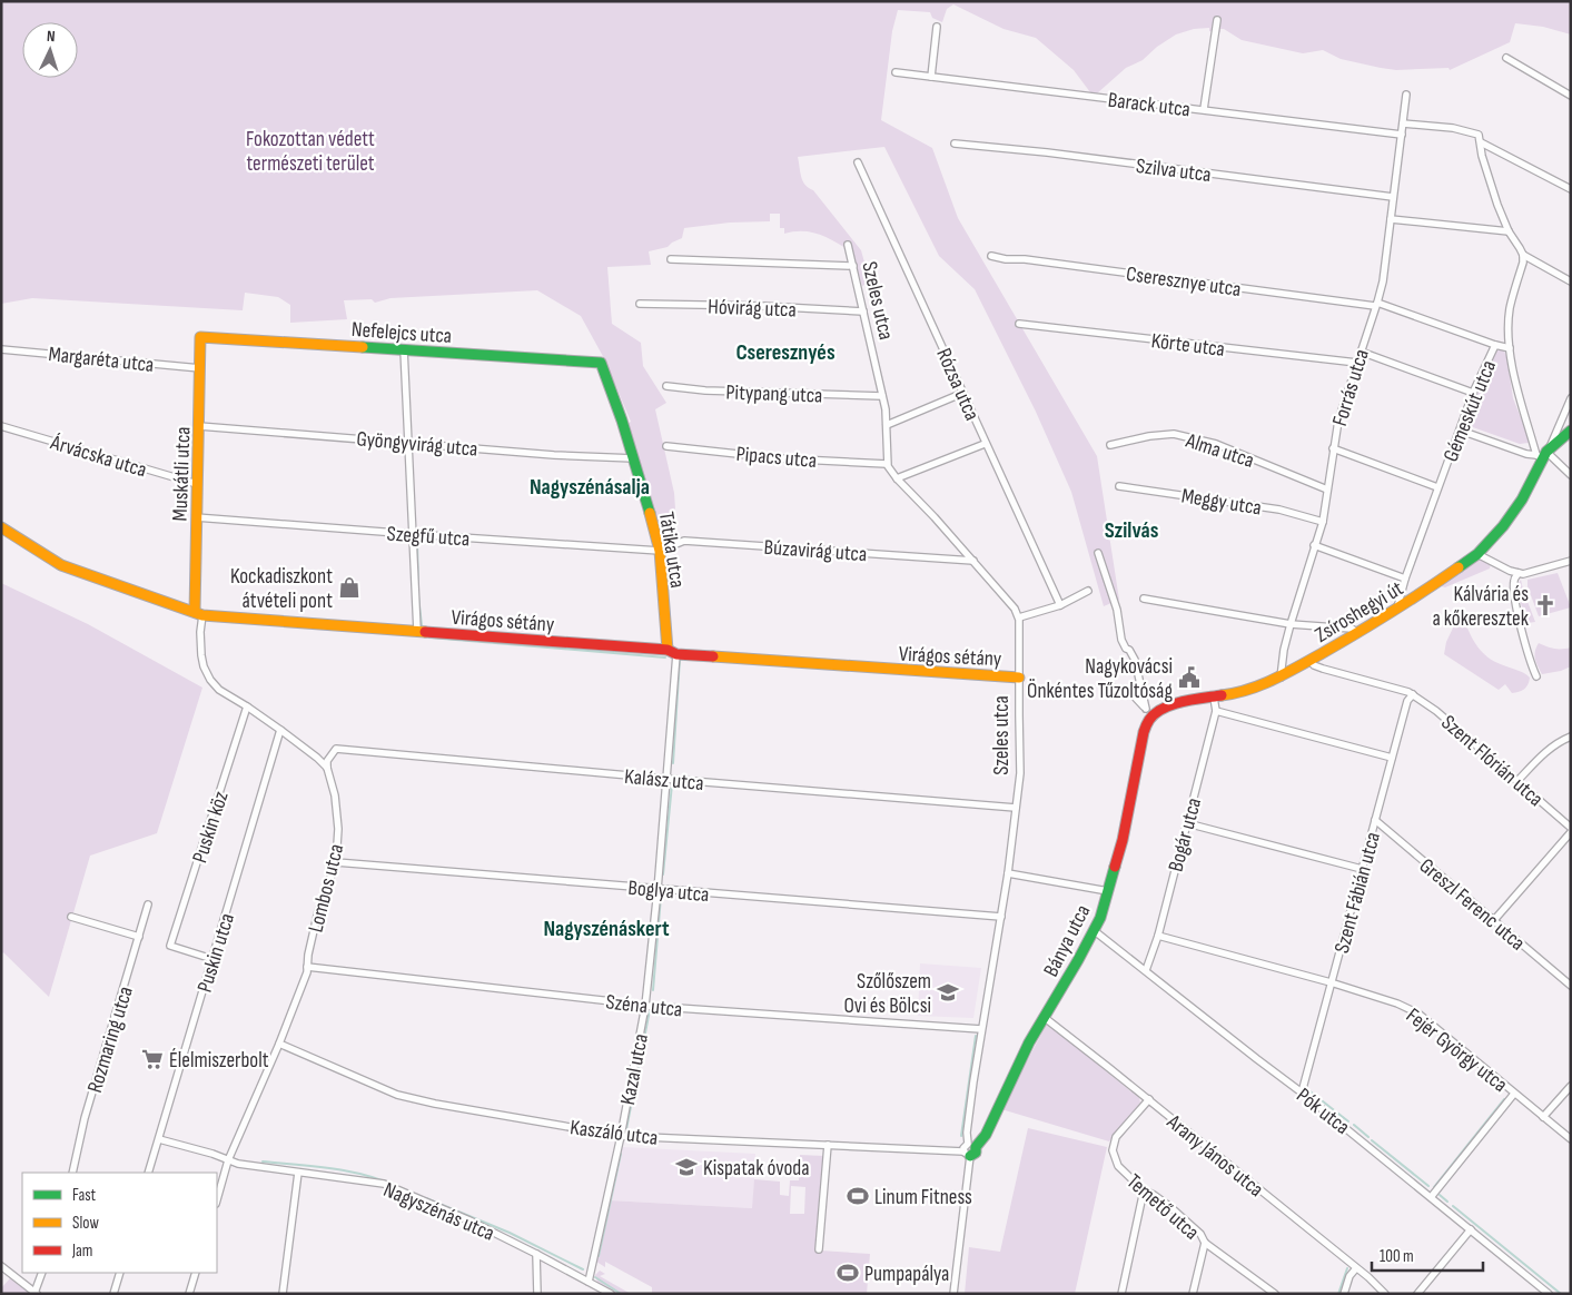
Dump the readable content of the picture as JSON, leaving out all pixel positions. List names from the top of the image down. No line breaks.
{"streets":{"street":["Barack utca","Szilva utca","Cseresznye utca","Szeles utca","Hóvirág utca","Nefelejcs utca","Körte utca","Margaréta utca","Rózsa utca","Forrás utca","Pitypang utca","Gémeskút utca","Gyöngyvirág utca","Alma utca","Árvácska utca","Pipacs utca","Muskátli utca","Meggy utca","Szegfű utca","Tátika utca","Búzavirág utca","Zsíroshegyi út","Virágos sétány","Szent Flórián utca","Kalász utca","Puskin köz","Bogár utca","Lombos utca","Boglya utca","Szent Fábián utca","Greszl Ferenc utca","Bánya utca","Puskin utca","Széna utca","Rozmaring utca","Fejér György utca","Kazal utca","Pók utca","Kaszáló utca","Arany János utca","Temető utca","Nagyszénás utca"]},"crossings":[["Barack utca","Forrás utca"],["Szilva utca","Forrás utca"],["Cseresznye utca","Forrás utca"],["Cseresznye utca","Gémeskút utca"],["Szeles utca","Hóvirág utca"],["Szeles utca","Pitypang utca"],["Szeles utca","Pipacs utca"],["Szeles utca","Virágos sétány"],["Szeles utca","Kalász utca"],["Szeles utca","Boglya utca"],["Szeles utca","Bánya utca"],["Szeles utca","Széna utca"],["Szeles utca","Kaszáló utca"],["Nefelejcs utca","Muskátli utca"],["Nefelejcs utca","Tátika utca"],["Körte utca","Forrás utca"],["Margaréta utca","Muskátli utca"],["Forrás utca","Alma utca"],["Forrás utca","Meggy utca"],["Forrás utca","Zsíroshegyi út"],["Gémeskút utca","Zsíroshegyi út"],["Gyöngyvirág utca","Muskátli utca"],["Gyöngyvirág utca","Tátika utca"],["Árvácska utca","Muskátli utca"],["Muskátli utca","Szegfű utca"],["Muskátli utca","Virágos sétány"],["Szegfű utca","Tátika utca"],["Szegfű utca","Búzavirág utca"],["Tátika utca","Búzavirág utca"],["Tátika utca","Virágos sétány"],["Tátika utca","Kazal utca"],["Zsíroshegyi út","Szent Flórián utca"],["Zsíroshegyi út","Bogár utca"],["Zsíroshegyi út","Bánya utca"],["Virágos sétány","Kazal utca"],["Szent Flórián utca","Szent Fábián utca"],["Kalász utca","Lombos utca"],["Kalász utca","Kazal utca"],["Puskin köz","Puskin utca"],["Bogár utca","Fejér György utca"],["Bogár utca","Pók utca"],["Lombos utca","Boglya utca"],["Lombos utca","Széna utca"],["Lombos utca","Kaszáló utca"],["Lombos utca","Nagyszénás utca"],["Boglya utca","Kazal utca"],["Szent Fábián utca","Greszl Ferenc utca"],["Szent Fábián utca","Fejér György utca"],["Szent Fábián utca","Pók utca"],["Bánya utca","Pók utca"],["Bánya utca","Kaszáló utca"],["Bánya utca","Arany János utca"],["Puskin utca","Nagyszénás utca"],["Széna utca","Kazal utca"],["Kazal utca","Kaszáló utca"],["Kazal utca","Nagyszénás utca"],["Arany János utca","Temető utca"]],"districts":["Cseresznyés","Nagyszénásalja","Szilvás","Nagyszénáskert"],"parks":["Fokozottan védett természeti terület"],"places":{"shop":["Kockadiszkont átvételi pont"],"church":["Kálvária és a kőkeresztek"],"public building":["Nagykovácsi Önkéntes Tűzoltóság"],"school or university":["Szőlőszem Ovi és Bölcsi","Kispatak óvoda"],"supermarket":["Élelmiszerbolt"],"sports":["Linum Fitness","Pumpapálya"]},"legend":["Fast","Slow","Jam"],"scale_bar":"100 m","north":"top"}
